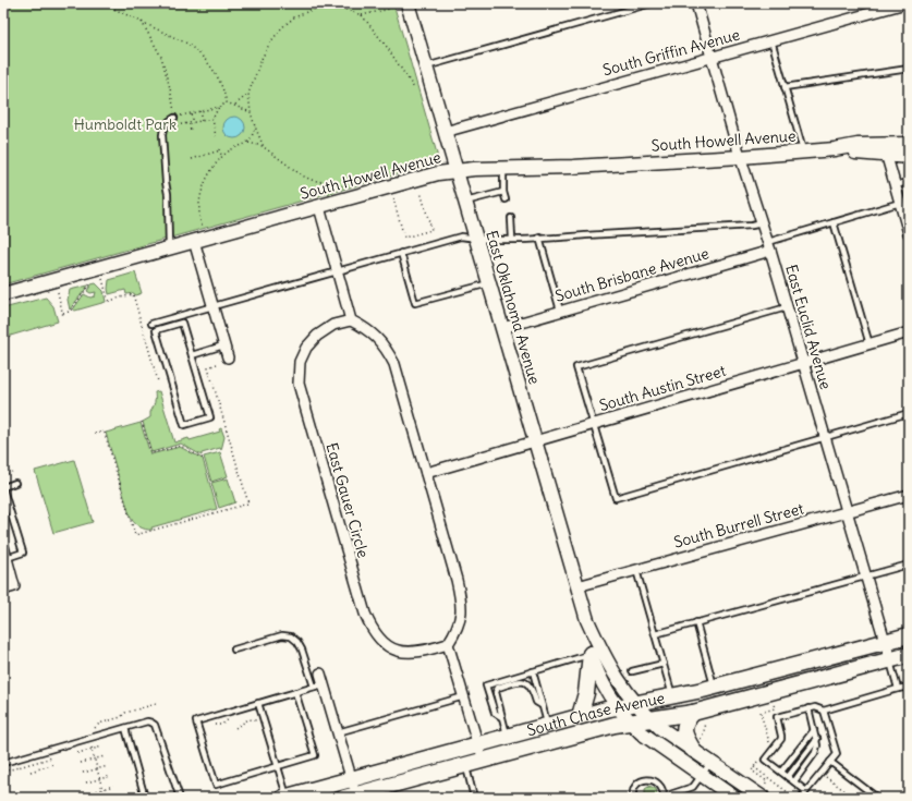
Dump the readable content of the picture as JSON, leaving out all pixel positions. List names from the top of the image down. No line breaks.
{"streets":{"main road":["South Howell Avenue","East Oklahoma Avenue","South Chase Avenue"],"street":["South Griffin Avenue","South Brisbane Avenue","East Euclid Avenue","South Austin Street","East Gauer Circle","South Burrell Street"]},"crossings":[["South Griffin Avenue","East Oklahoma Avenue"],["South Griffin Avenue","East Euclid Avenue"],["South Howell Avenue","East Oklahoma Avenue"],["South Howell Avenue","East Euclid Avenue"],["South Brisbane Avenue","East Oklahoma Avenue"],["South Brisbane Avenue","East Euclid Avenue"],["East Oklahoma Avenue","South Austin Street"],["East Oklahoma Avenue","South Burrell Street"],["East Oklahoma Avenue","South Chase Avenue"],["East Euclid Avenue","South Austin Street"],["East Euclid Avenue","South Burrell Street"],["East Euclid Avenue","South Chase Avenue"]],"parks":["Humboldt Park"]}
